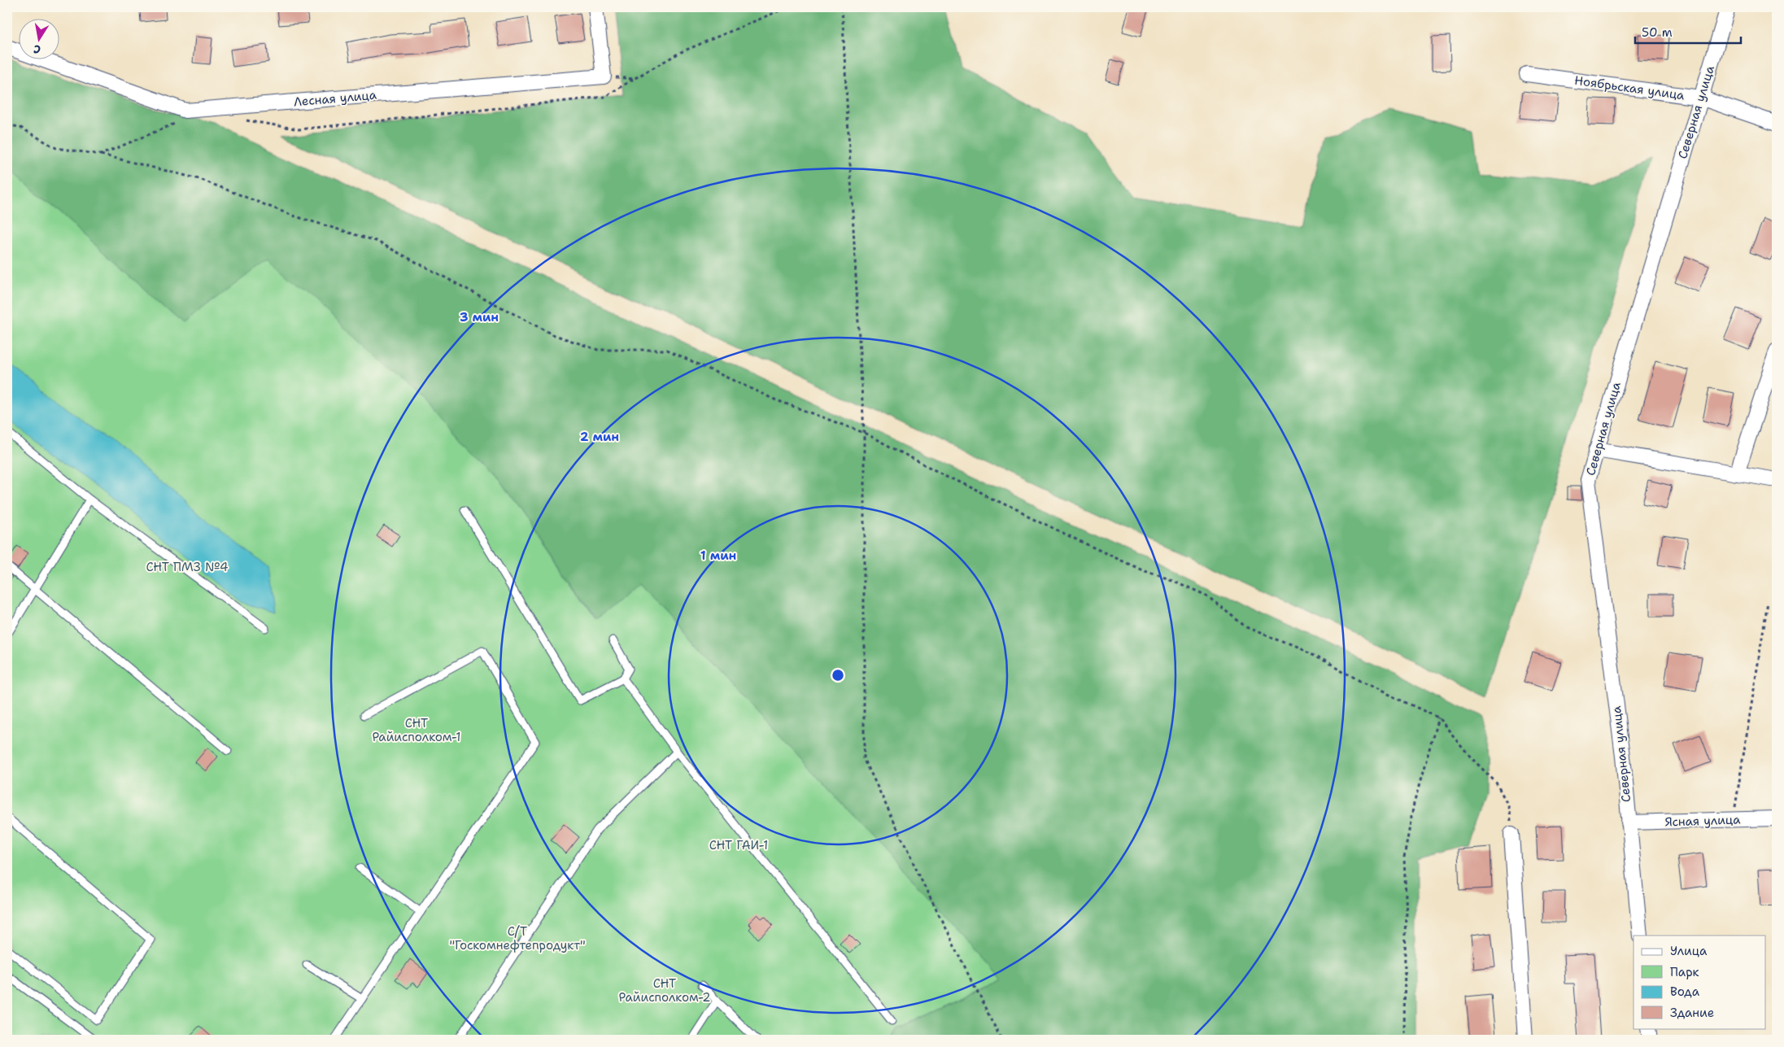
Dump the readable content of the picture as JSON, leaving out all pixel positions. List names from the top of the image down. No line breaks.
{"streets":{"street":["Ноябрьская улица","Лесная улица","Северная улица","Ясная улица"]},"crossings":[["Ноябрьская улица","Северная улица"],["Северная улица","Ясная улица"]],"parks":["СНТ ПМЗ №4","СНТ Райисполком-1","СНТ ГАИ-1","С/Т \"Госкомнефтепродукт\"","СНТ Райисполком-2"],"legend":["Улица","Парк","Вода","Здание"],"scale_bar":"50 m","north":"bottom","rings":["3 мин","2 мин","1 мин"]}
